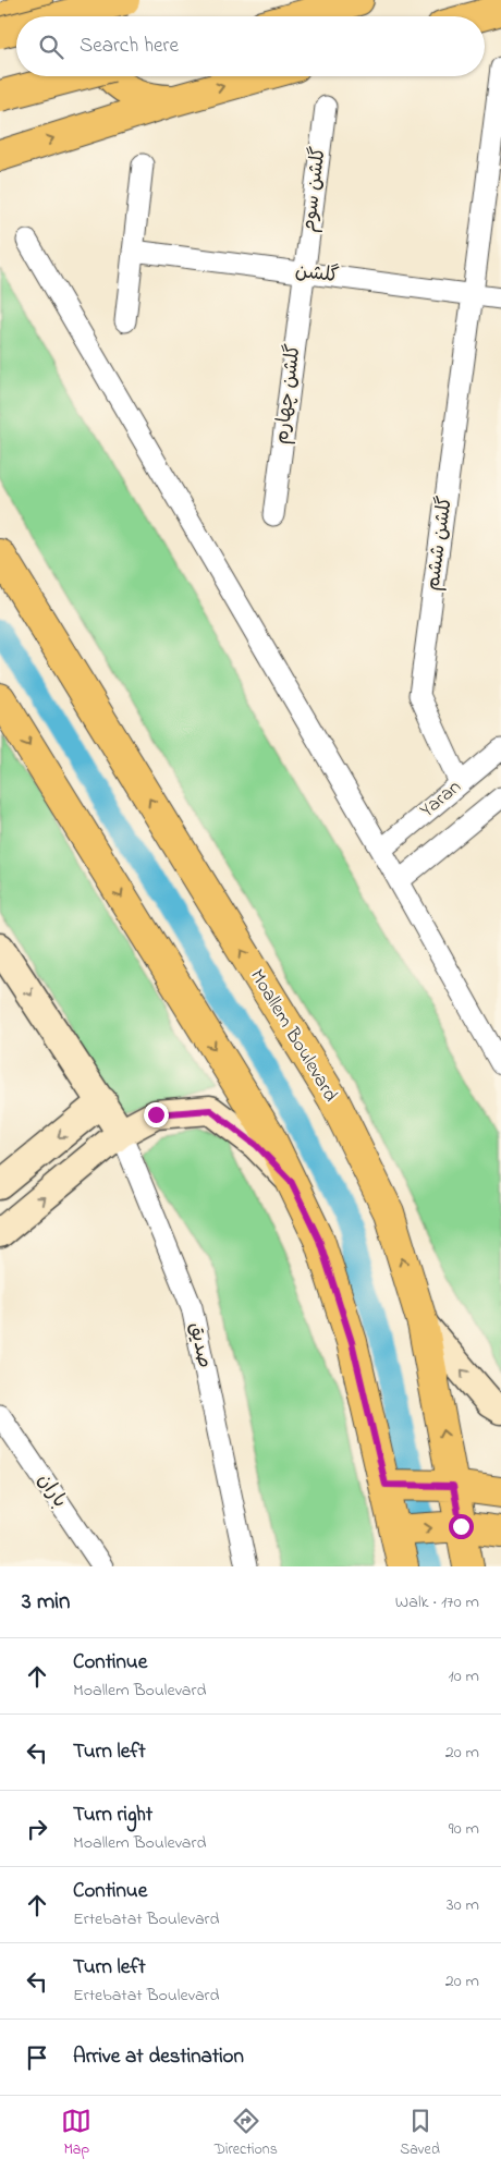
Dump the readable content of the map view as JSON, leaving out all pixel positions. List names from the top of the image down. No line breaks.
{"streets":{"main road":["Moallem Boulevard"],"street":["گلشن سوم","گلشن","گلشن چهارم","گلشن ششم","Yaran","صدیق","باران"]},"crossings":[["گلشن سوم","گلشن"],["گلشن سوم","گلشن چهارم"],["گلشن","گلشن چهارم"],["گلشن","گلشن ششم"],["گلشن ششم","Yaran"]],"page":{"search":"Search here","heading":["3 min","Walk · 170 m"],"list":[["Continue","Moallem Boulevard","10 m"],["Turn left","20 m"],["Turn right","Moallem Boulevard","90 m"],["Continue","Ertebatat Boulevard","30 m"],["Turn left","Ertebatat Boulevard","20 m"],"Arrive at destination"],"nav":["Map","Directions","Saved"]}}
